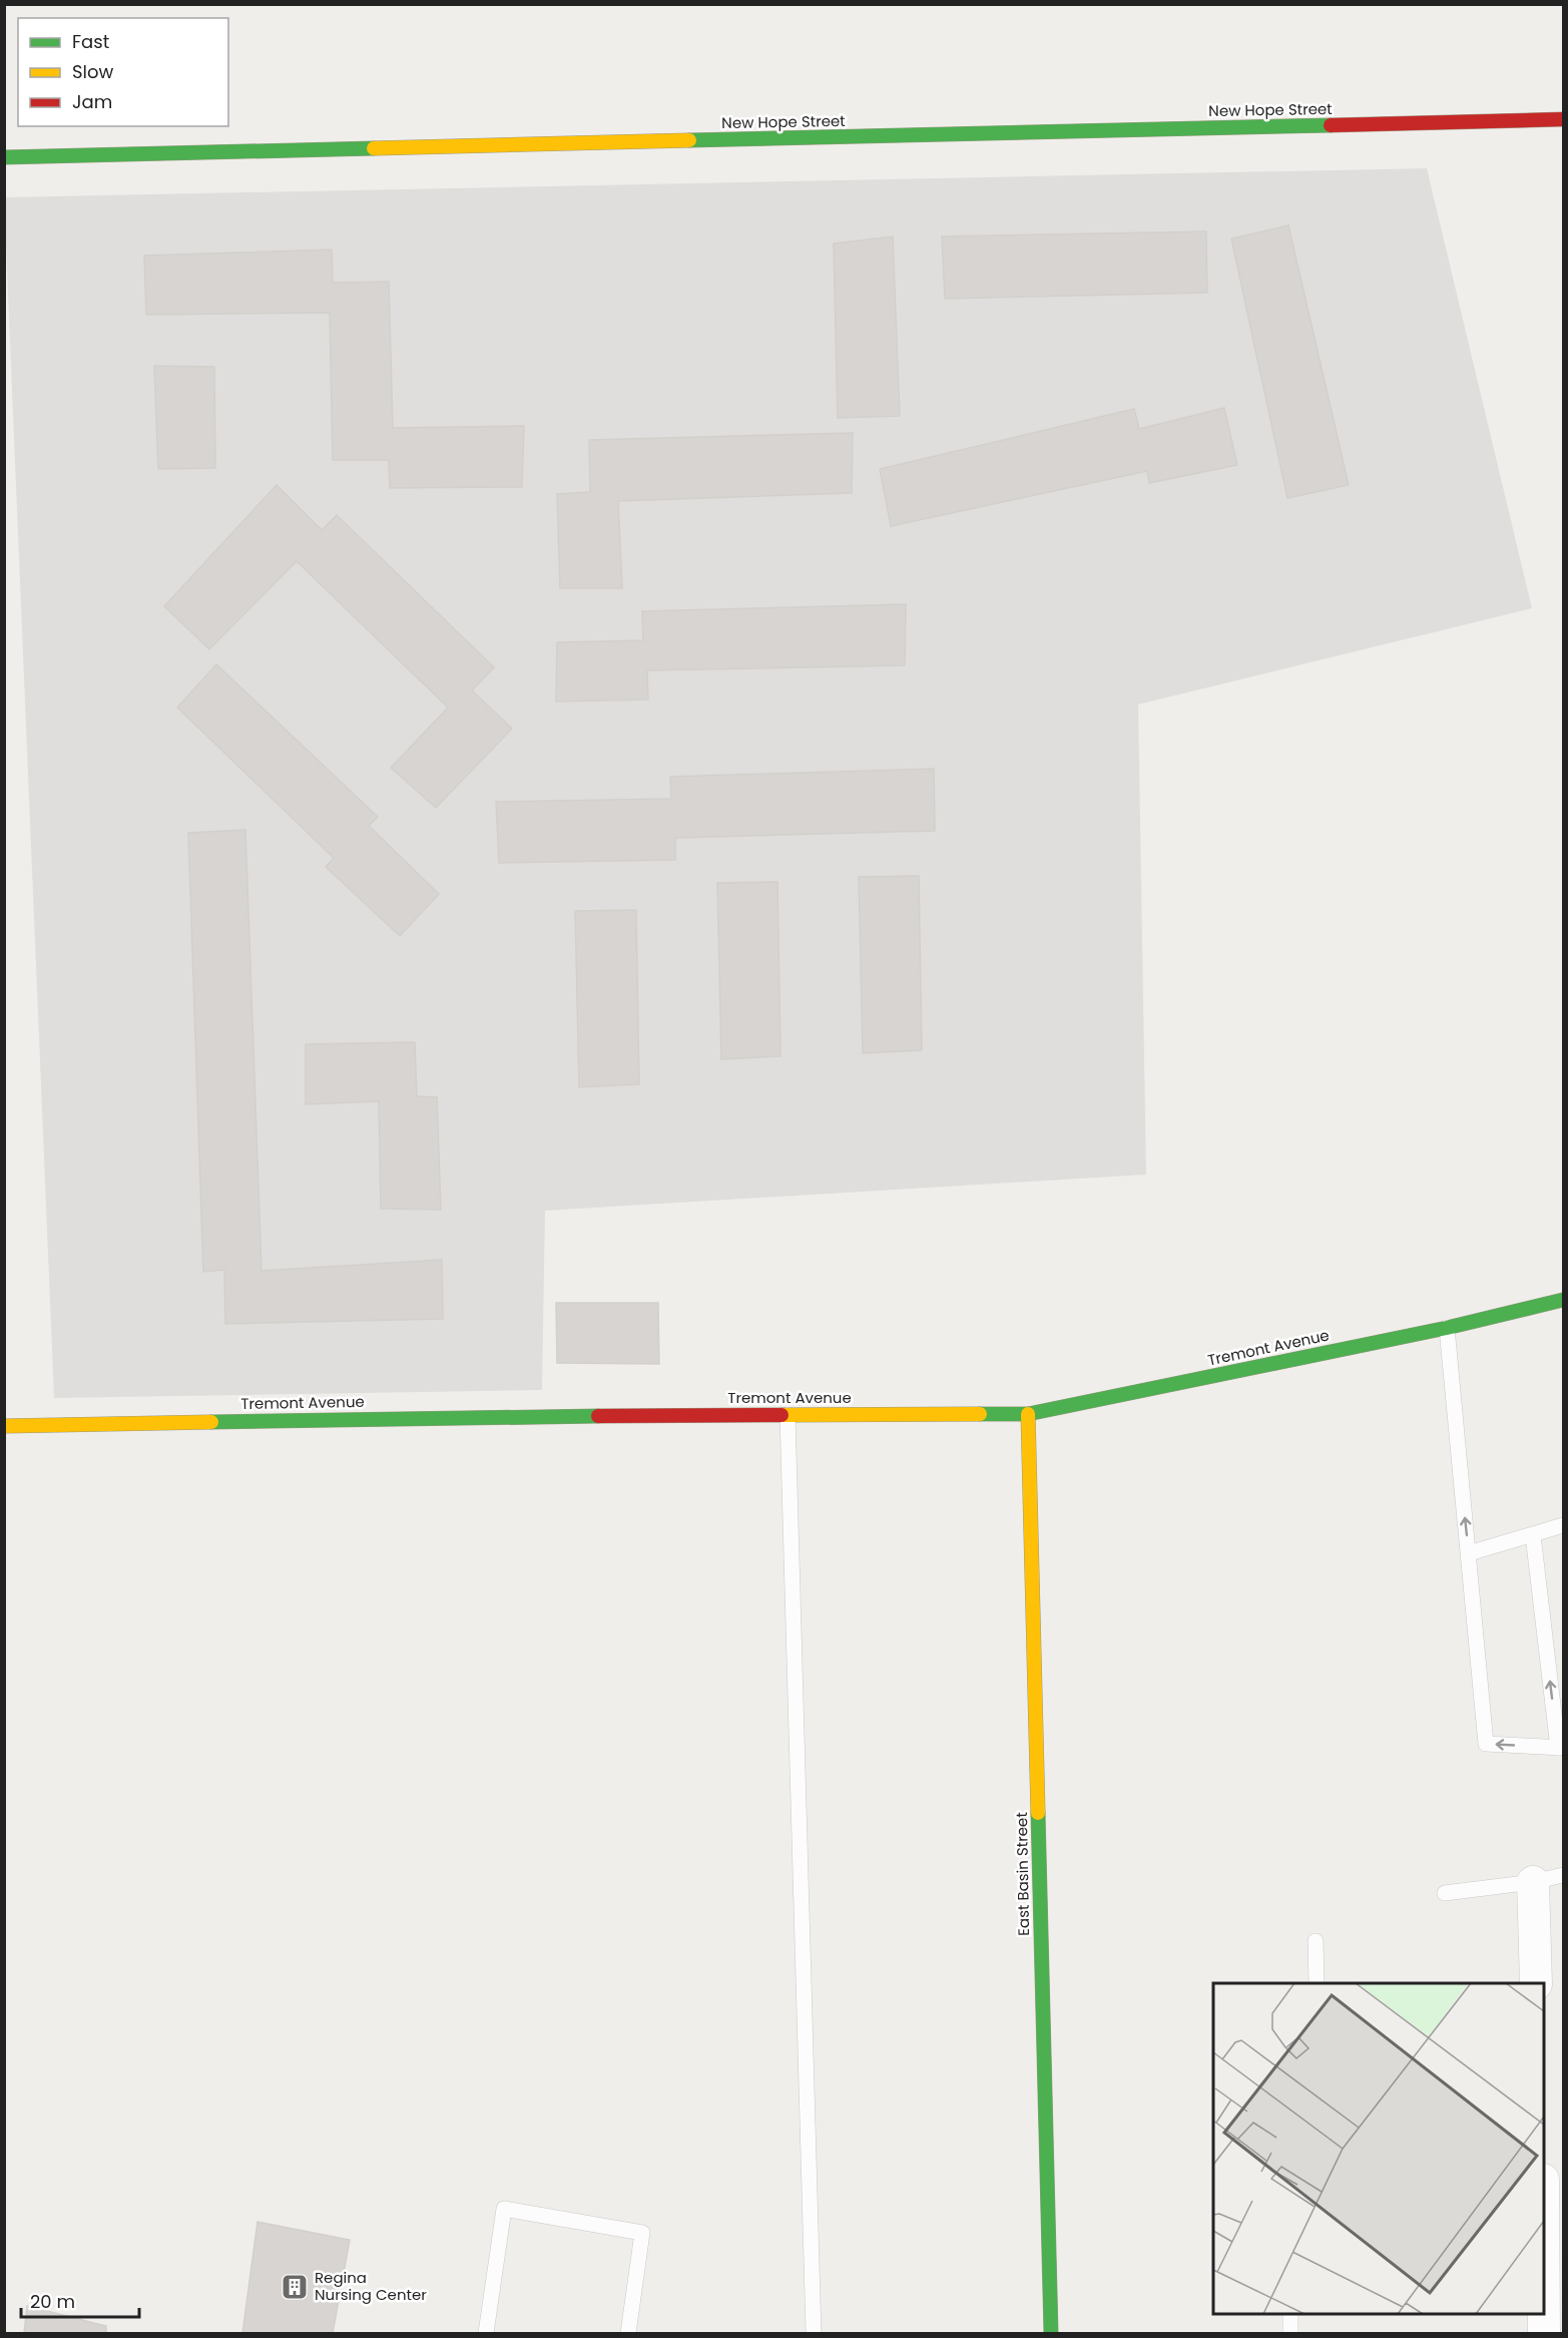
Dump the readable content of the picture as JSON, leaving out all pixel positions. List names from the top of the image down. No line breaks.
{"streets":{"street":["New Hope Street","Tremont Avenue","East Basin Street"]},"crossings":[["Tremont Avenue","East Basin Street"]],"places":{"building":["Regina Nursing Center"]},"legend":["Fast","Slow","Jam"],"scale_bar":"20 m"}
